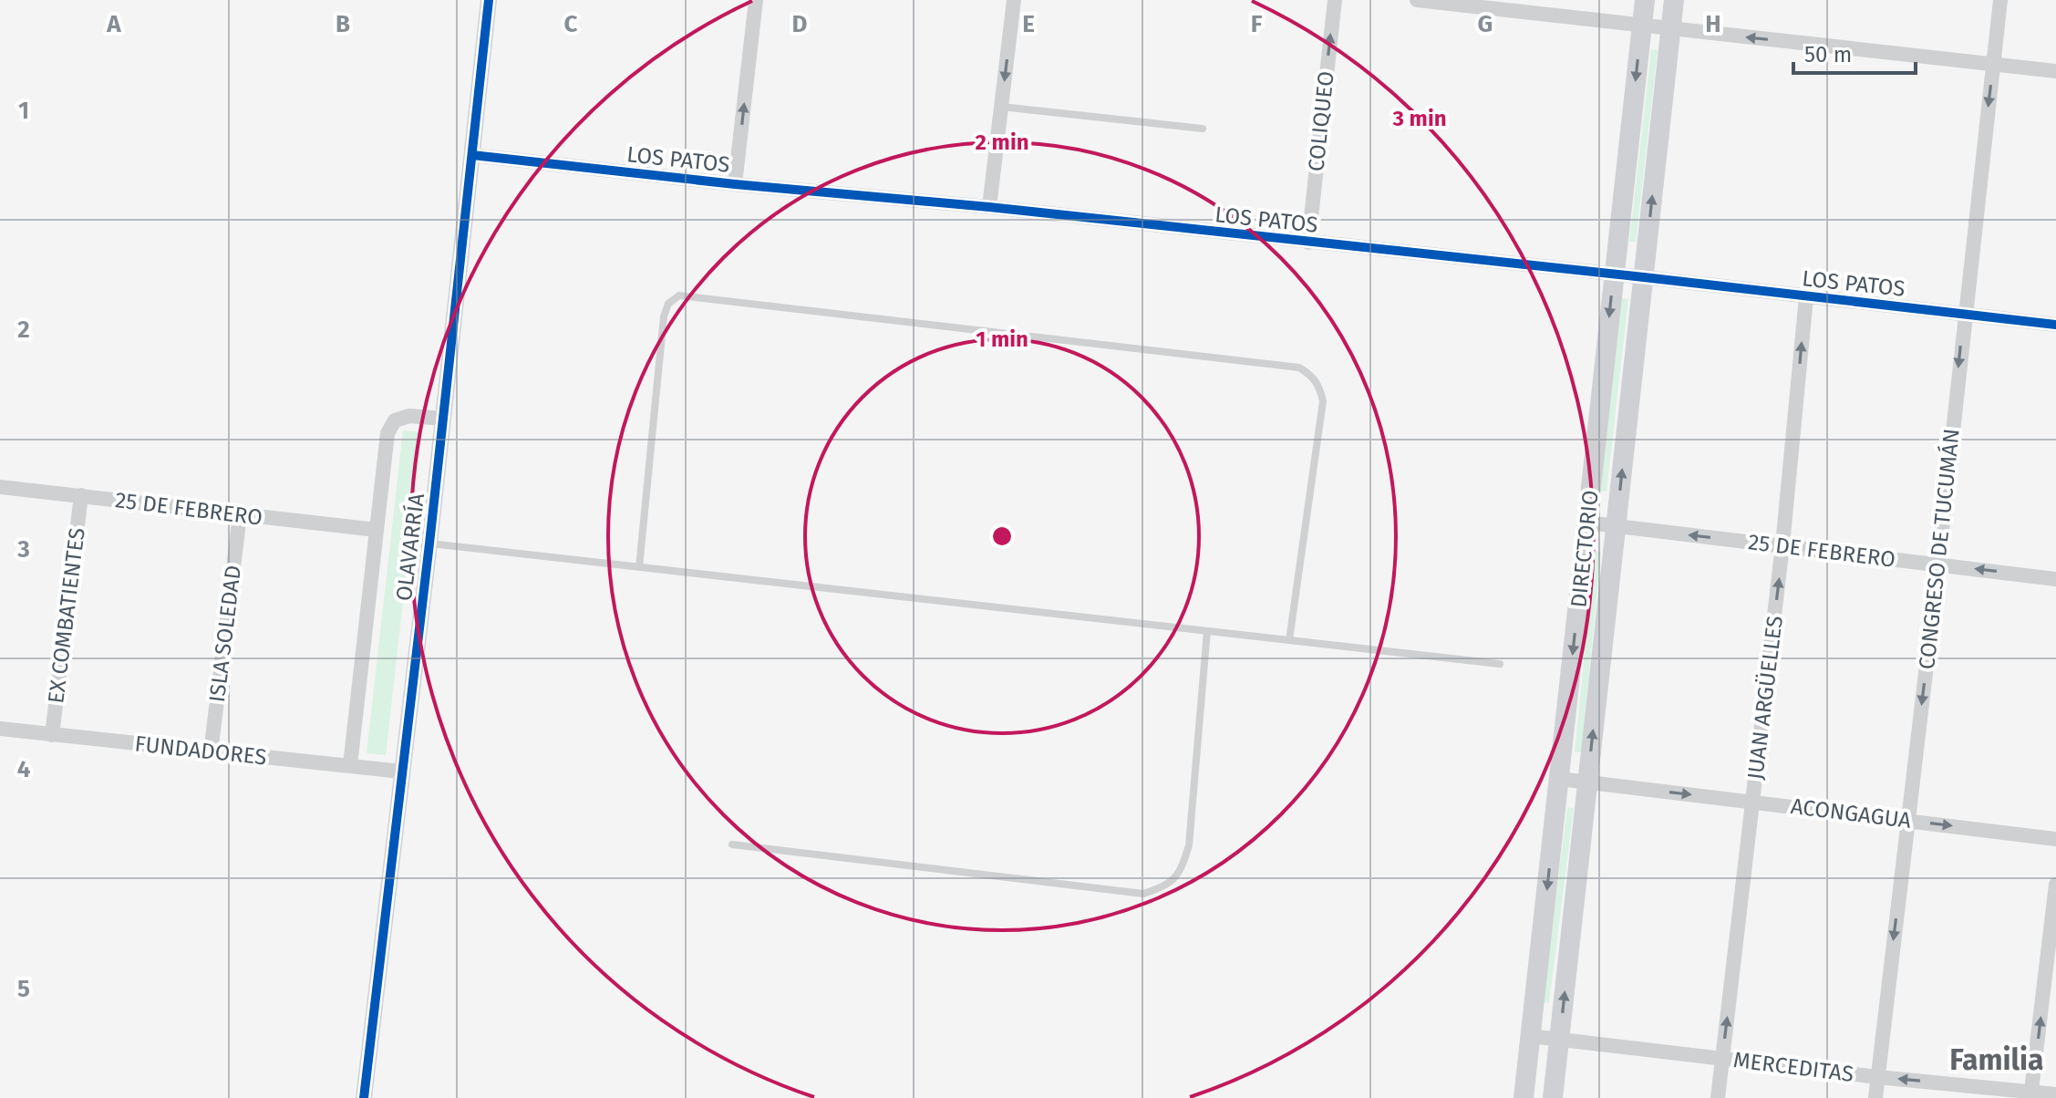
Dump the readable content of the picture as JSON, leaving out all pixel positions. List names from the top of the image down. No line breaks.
{"streets":{"main road":["DIRECTORIO"],"street":["COLIQUEO","LOS PATOS","25 DE FEBRERO","OLAVARRÍA","CONGRESO DE TUCUMÁN","EX COMBATIENTES","ISLA SOLEDAD","JUAN ARGÜELLES","FUNDADORES","ACONGAGUA","MERCEDITAS"]},"crossings":[["COLIQUEO","LOS PATOS"],["LOS PATOS","OLAVARRÍA"],["LOS PATOS","DIRECTORIO"],["LOS PATOS","CONGRESO DE TUCUMÁN"],["LOS PATOS","JUAN ARGÜELLES"],["25 DE FEBRERO","OLAVARRÍA"],["25 DE FEBRERO","DIRECTORIO"],["25 DE FEBRERO","CONGRESO DE TUCUMÁN"],["25 DE FEBRERO","EX COMBATIENTES"],["25 DE FEBRERO","ISLA SOLEDAD"],["25 DE FEBRERO","JUAN ARGÜELLES"],["OLAVARRÍA","FUNDADORES"],["DIRECTORIO","ACONGAGUA"],["DIRECTORIO","MERCEDITAS"],["CONGRESO DE TUCUMÁN","ACONGAGUA"],["CONGRESO DE TUCUMÁN","MERCEDITAS"],["EX COMBATIENTES","FUNDADORES"],["ISLA SOLEDAD","FUNDADORES"],["JUAN ARGÜELLES","ACONGAGUA"],["JUAN ARGÜELLES","MERCEDITAS"]],"one_way":["COLIQUEO","CONGRESO DE TUCUMÁN","JUAN ARGÜELLES","ACONGAGUA"],"districts":["Familia"],"scale_bar":"50 m","grid":{"columns":["A","B","C","D","E","F","G","H"],"rows":["1","2","3","4","5"]},"rings":["3 min","2 min","1 min"]}
